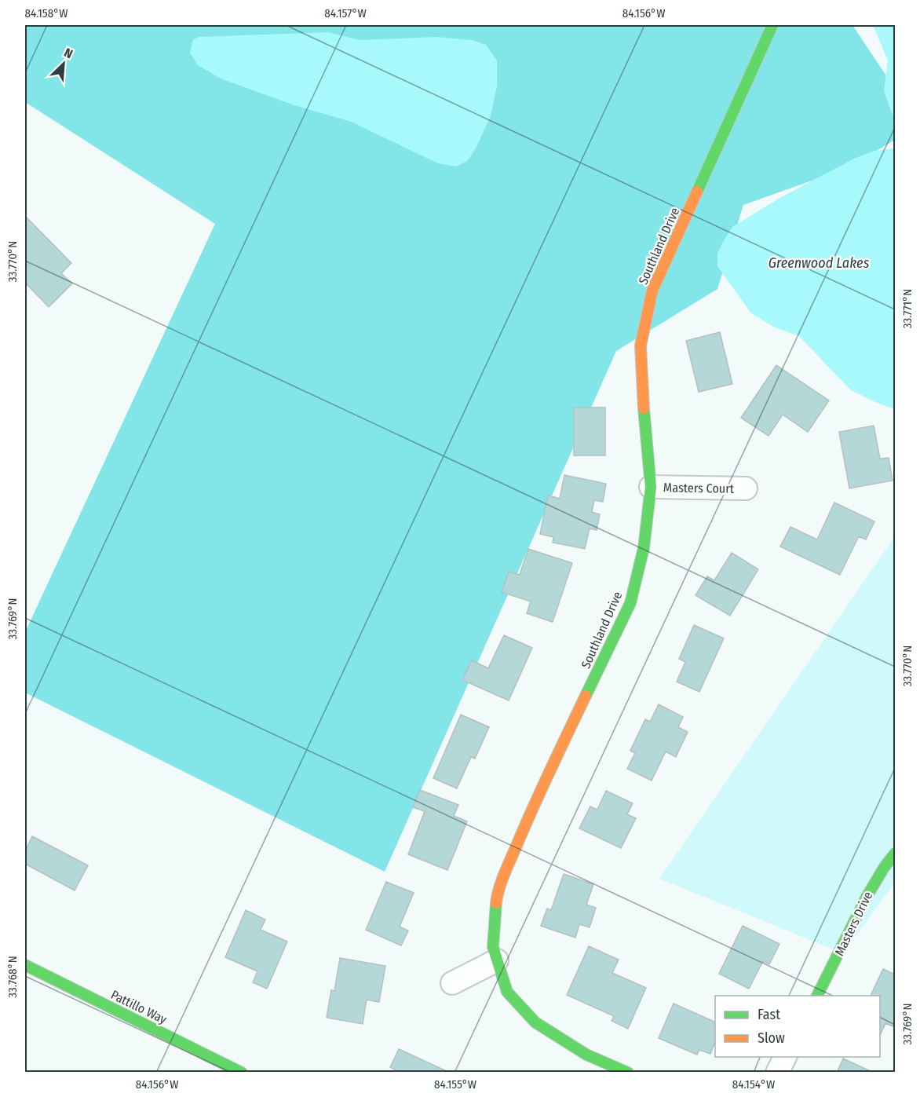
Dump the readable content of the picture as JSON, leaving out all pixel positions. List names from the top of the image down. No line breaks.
{"streets":{"street":["Southland Drive","Masters Court","Masters Drive","Pattillo Way"]},"crossings":[["Southland Drive","Masters Court"]],"water":["Greenwood Lakes"],"legend":["Fast","Slow"],"north":"top right","coordinates":["84.158°W","84.157°W","84.156°W","33.770°N","33.771°N","33.769°N","33.768°N","84.155°W","84.154°W"]}
